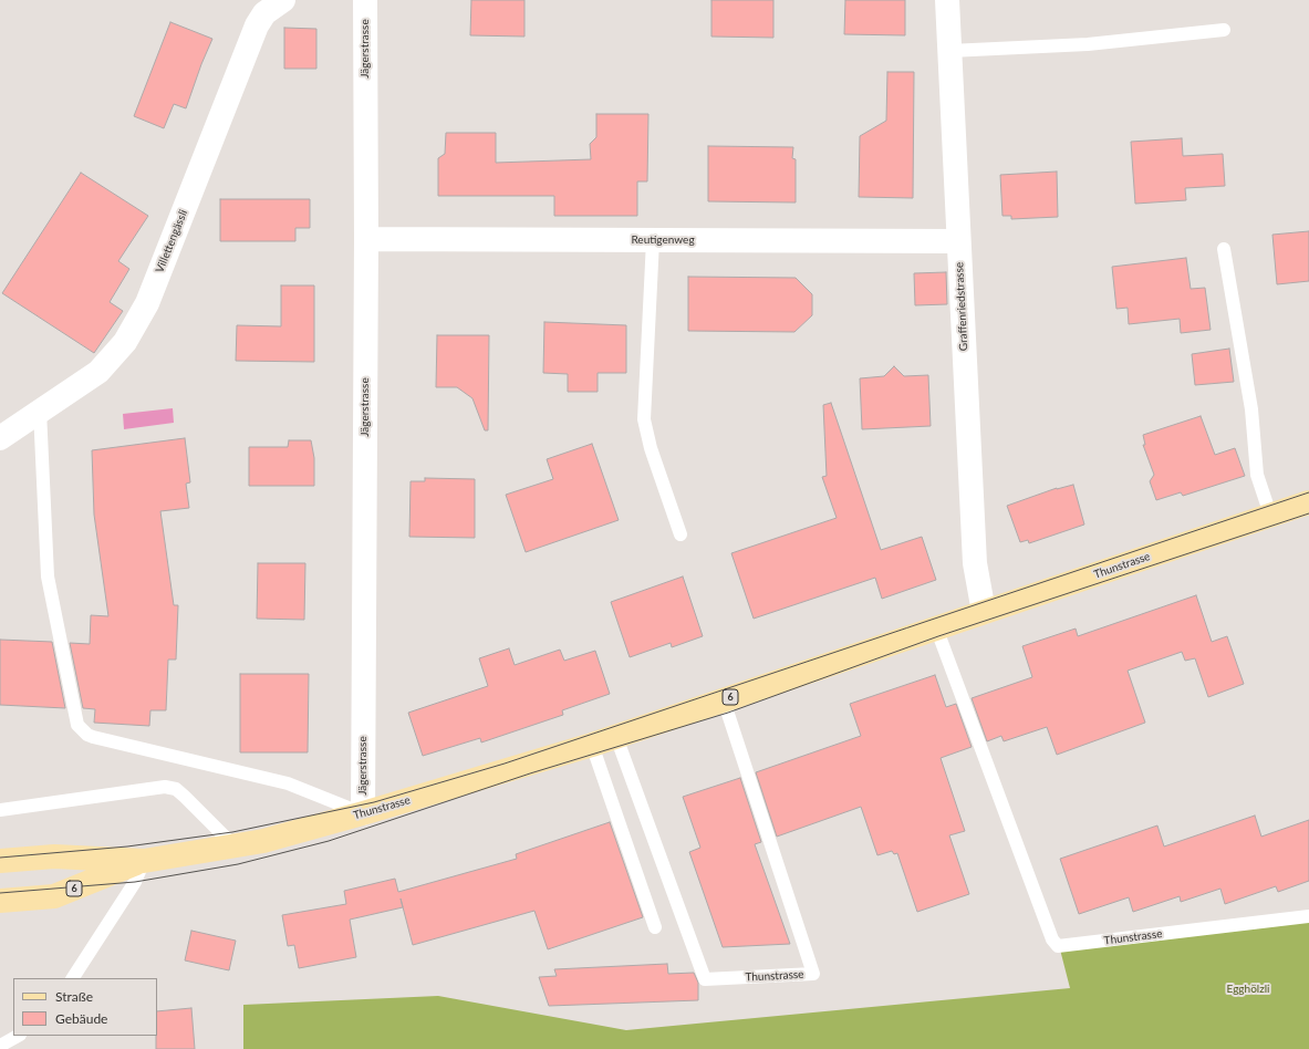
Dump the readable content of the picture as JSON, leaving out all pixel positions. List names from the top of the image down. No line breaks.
{"streets":{"main road":["Thunstrasse","6"],"street":["Jägerstrasse","Reutigenweg","Villettengässli","Graffenriedstrasse"]},"crossings":[["Jägerstrasse","Reutigenweg"],["Jägerstrasse","Thunstrasse"],["Reutigenweg","Graffenriedstrasse"],["Graffenriedstrasse","Thunstrasse"]],"parks":["Egghölzli"],"legend":["Straße","Gebäude"]}
